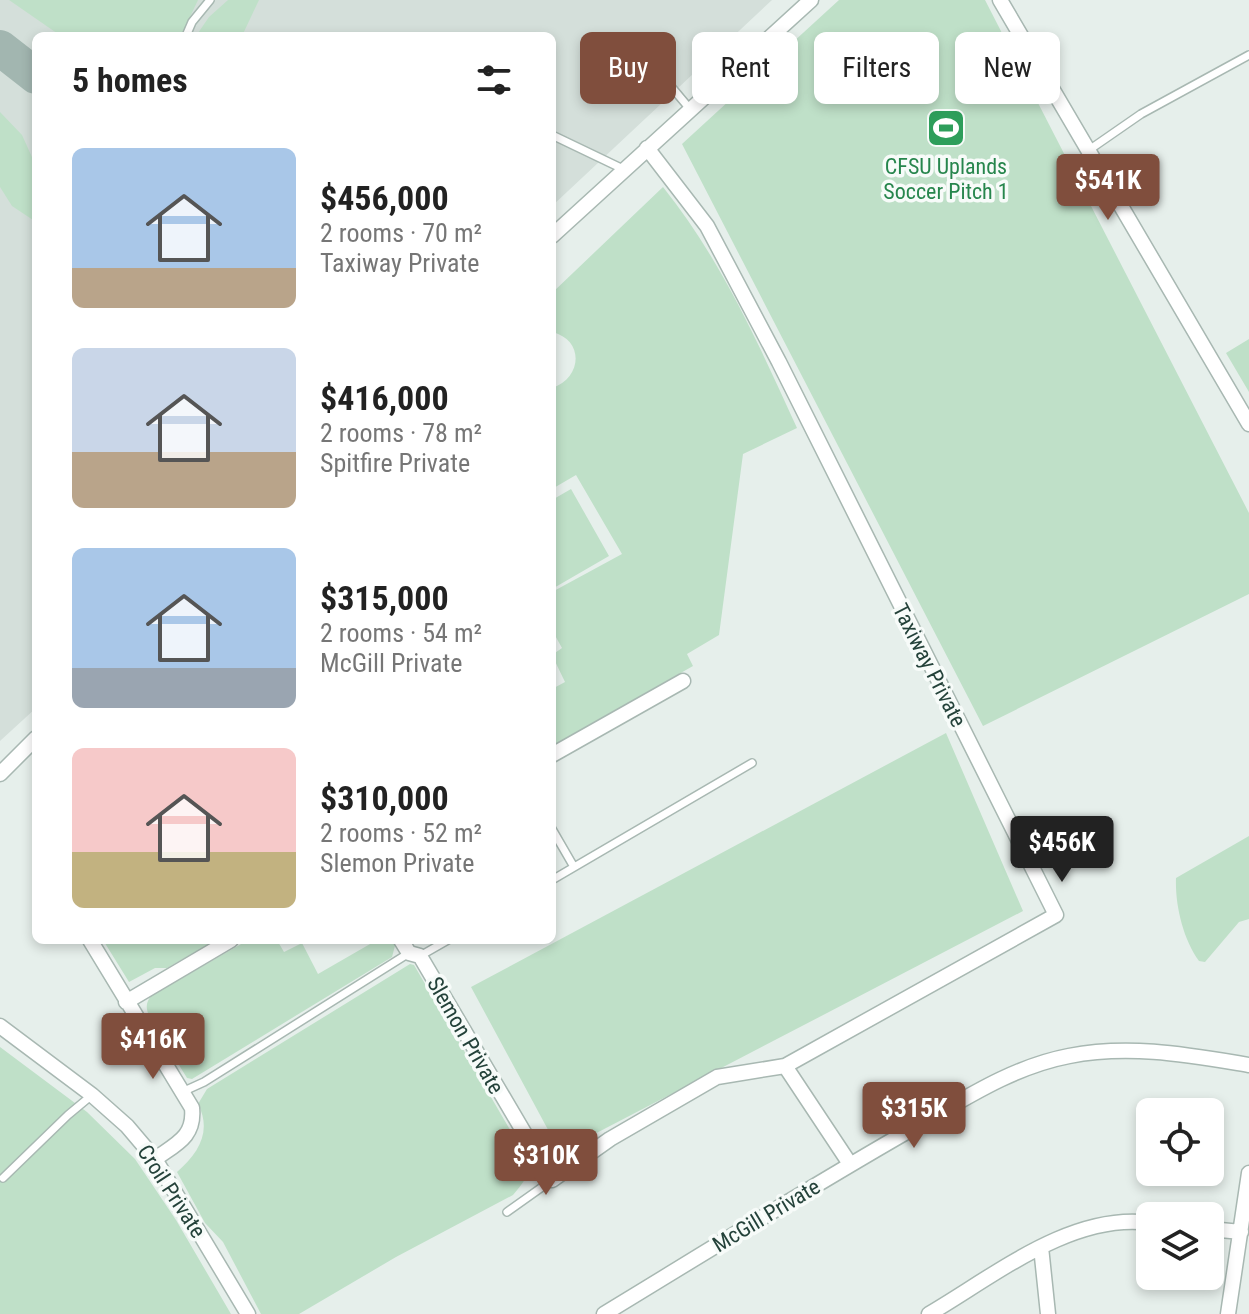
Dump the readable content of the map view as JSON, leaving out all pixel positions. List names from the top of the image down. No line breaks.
{"streets":{"street":["Taxiway Private","Slemon Private","Croil Private","McGill Private"]},"places":{"sports":["CFSU Uplands Soccer Pitch 1"]},"page":{"chip":["Buy","Rent","Filters","New"],"heading":"5 homes","list":[{"name":"$456,000","note":"2 rooms · 70 m² · Taxiway Private"},{"name":"$416,000","note":"2 rooms · 78 m² · Spitfire Private"},{"name":"$315,000","note":"2 rooms · 54 m² · McGill Private"},{"name":"$310,000","note":"2 rooms · 52 m² · Slemon Private"}],"price":["$541K","$456K","$416K","$315K","$310K"]}}
